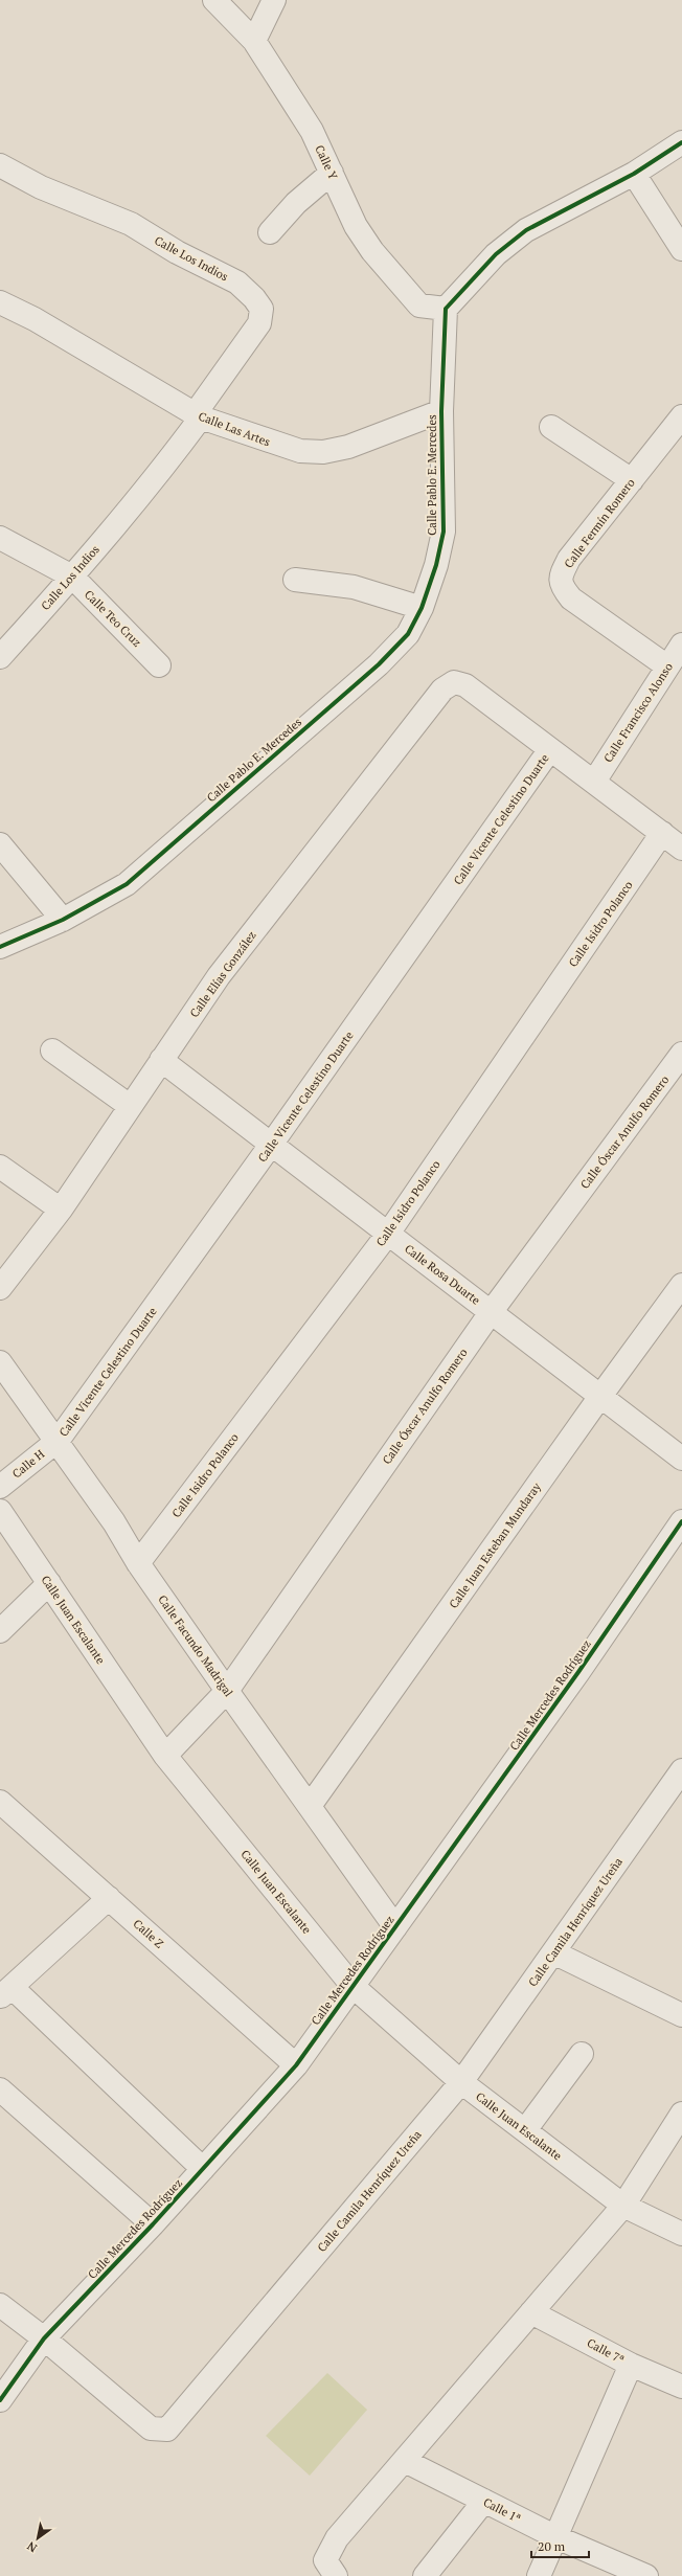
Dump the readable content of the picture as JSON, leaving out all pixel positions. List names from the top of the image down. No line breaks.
{"streets":{"street":["Calle Y","Calle Los Indios","Calle Las Artes","Calle Pablo E. Mercedes","Calle Fermín Romero","Calle Teo Cruz","Calle Francisco Alonso","Calle Vicente Celestino Duarte","Calle Isidro Polanco","Calle Elías González","Calle Óscar Anulfo Romero","Calle Rosa Duarte","Calle H","Calle Juan Esteban Mundaray","Calle Juan Escalante","Calle Facundo Madrigal","Calle Mercedes Rodríguez","Calle Camila Henríquez Ureña","Calle Z","Calle 7ª","Calle 1ª"]},"crossings":[["Calle Y","Calle Pablo E. Mercedes"],["Calle Los Indios","Calle Las Artes"],["Calle Los Indios","Calle Teo Cruz"],["Calle Las Artes","Calle Pablo E. Mercedes"],["Calle Fermín Romero","Calle Francisco Alonso"],["Calle Vicente Celestino Duarte","Calle Elías González"],["Calle Vicente Celestino Duarte","Calle Rosa Duarte"],["Calle Vicente Celestino Duarte","Calle H"],["Calle Vicente Celestino Duarte","Calle Facundo Madrigal"],["Calle Isidro Polanco","Calle Rosa Duarte"],["Calle Isidro Polanco","Calle Facundo Madrigal"],["Calle Elías González","Calle Rosa Duarte"],["Calle Óscar Anulfo Romero","Calle Rosa Duarte"],["Calle Óscar Anulfo Romero","Calle Juan Escalante"],["Calle Óscar Anulfo Romero","Calle Facundo Madrigal"],["Calle Rosa Duarte","Calle Juan Esteban Mundaray"],["Calle H","Calle Facundo Madrigal"],["Calle Juan Esteban Mundaray","Calle Facundo Madrigal"],["Calle Juan Escalante","Calle Mercedes Rodríguez"],["Calle Juan Escalante","Calle Camila Henríquez Ureña"],["Calle Facundo Madrigal","Calle Mercedes Rodríguez"],["Calle Mercedes Rodríguez","Calle Camila Henríquez Ureña"],["Calle Mercedes Rodríguez","Calle Z"]],"scale_bar":"20 m","north":"bottom left"}
